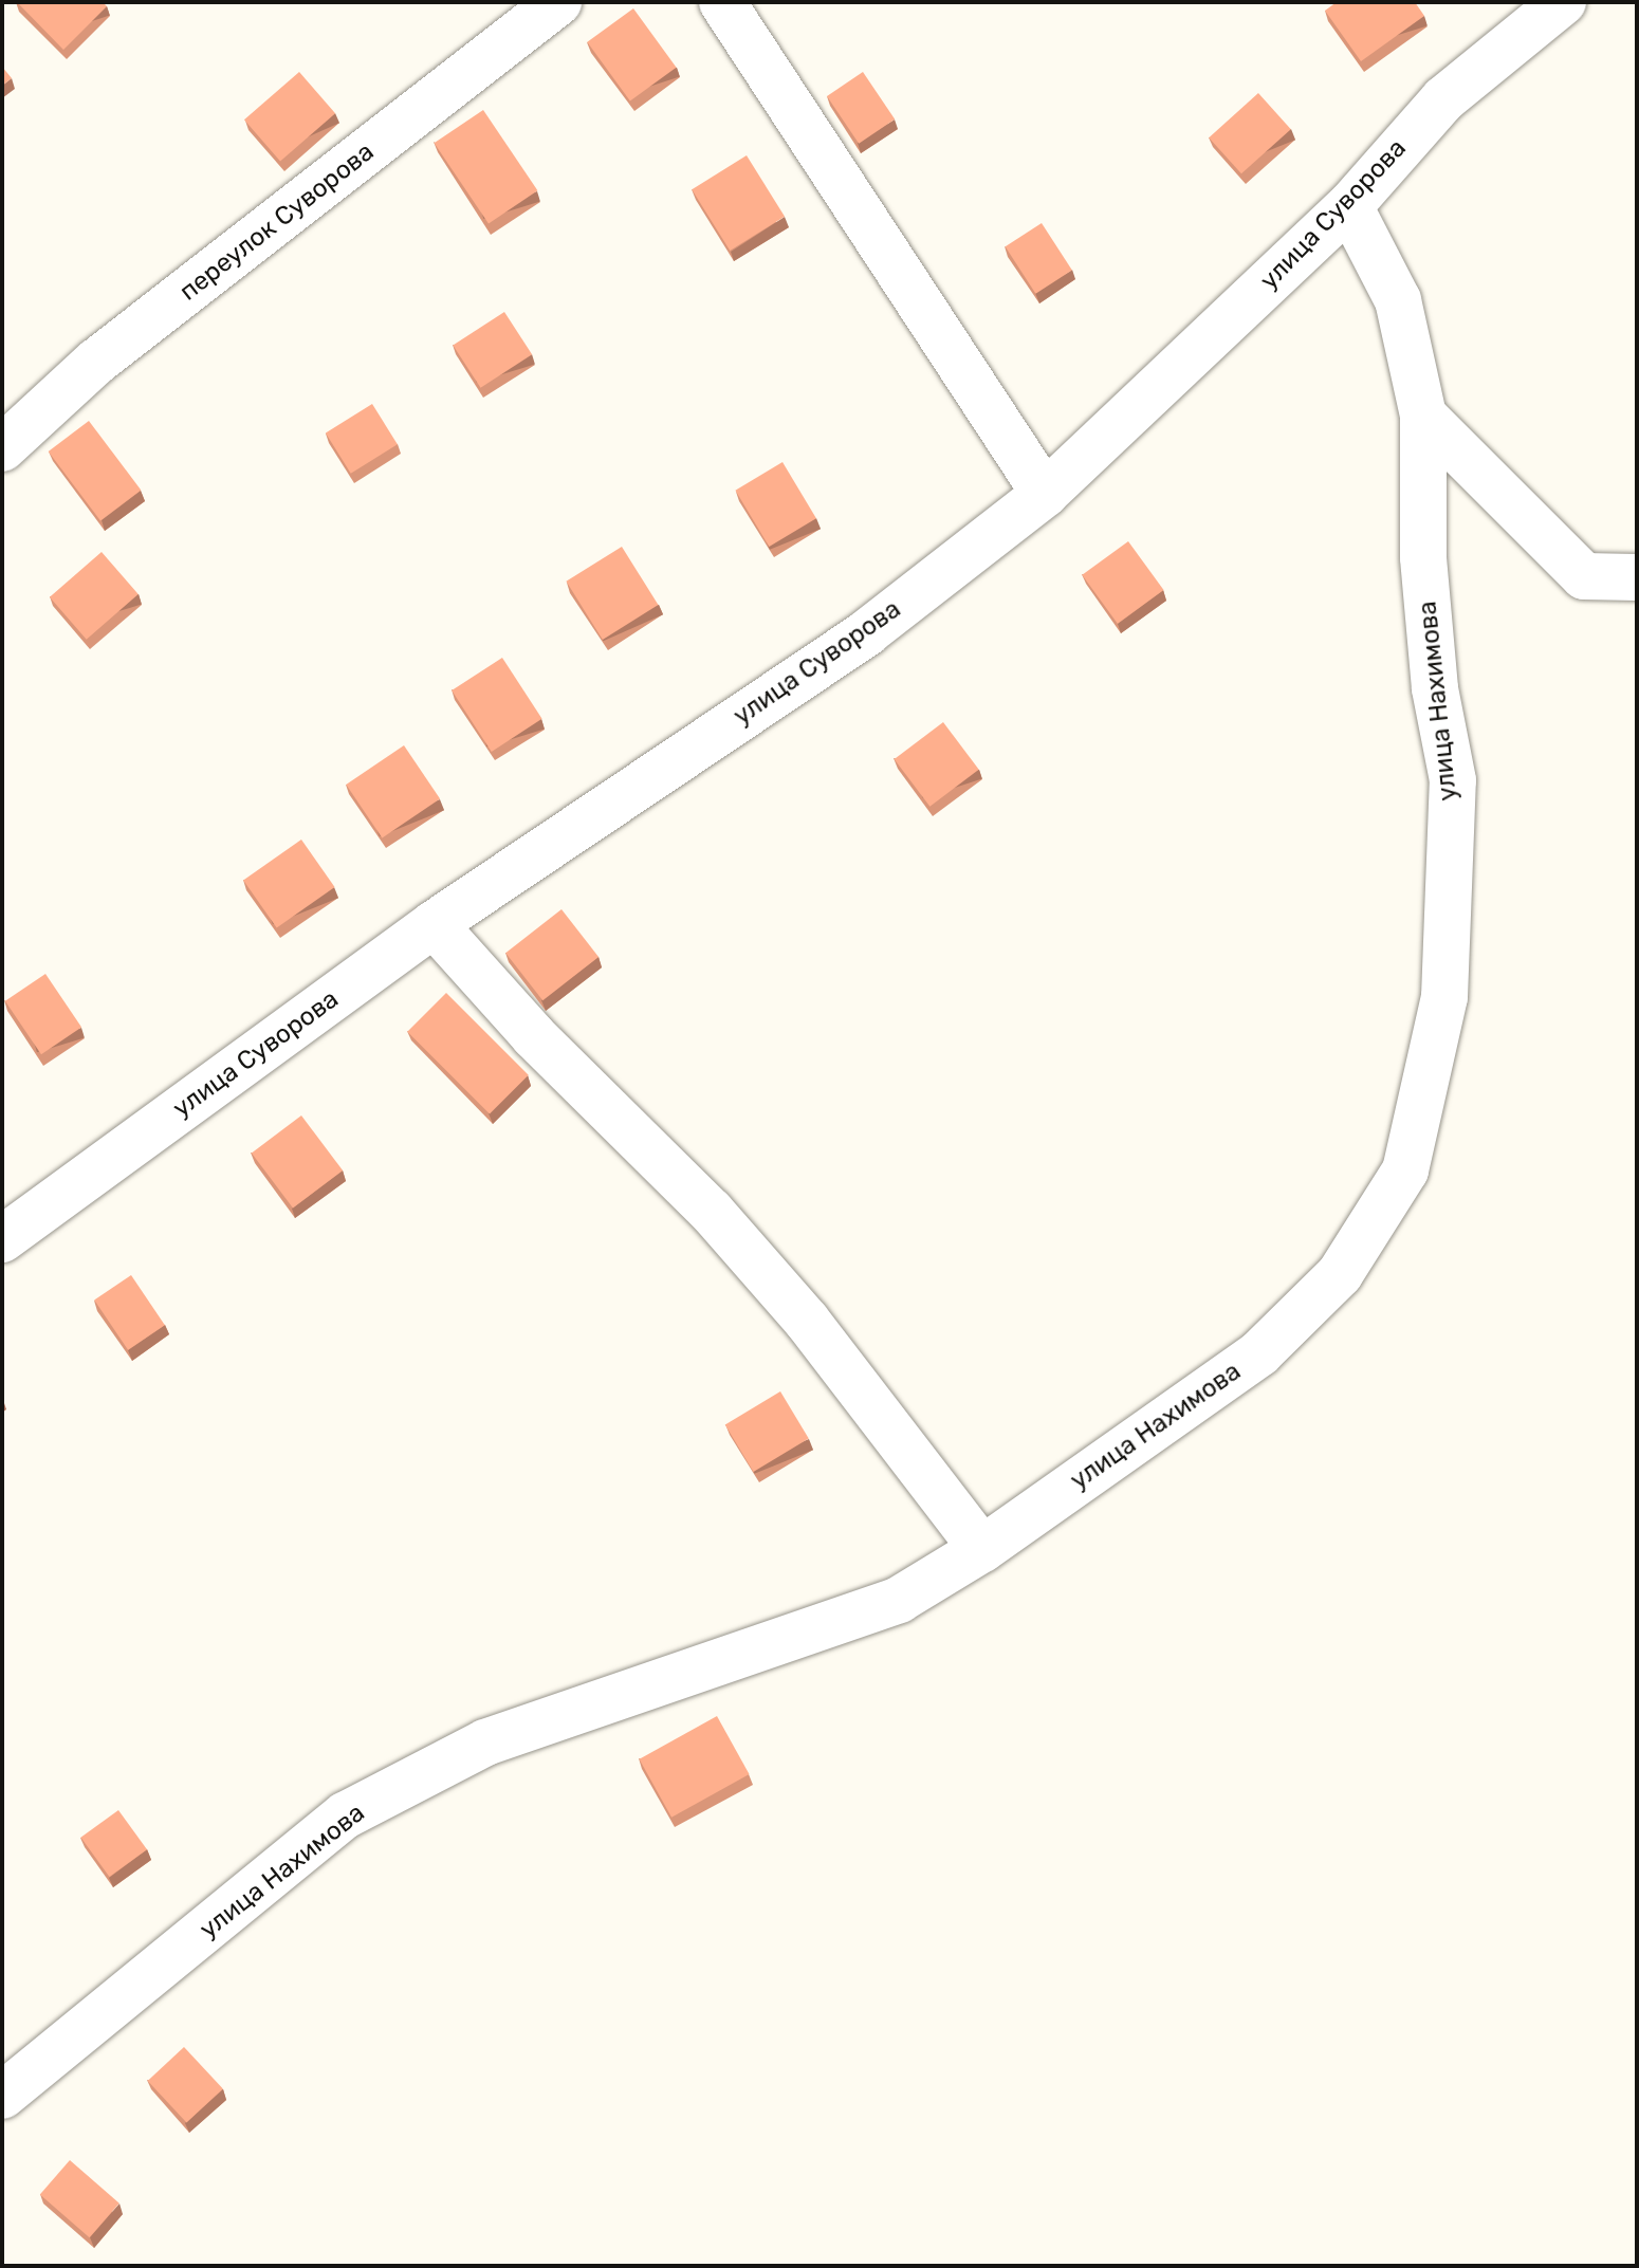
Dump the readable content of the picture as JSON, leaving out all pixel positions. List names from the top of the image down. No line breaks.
{"streets":{"street":["улица Суворова","переулок Суворова","улица Нахимова"]},"crossings":[["улица Суворова","улица Нахимова"]]}
